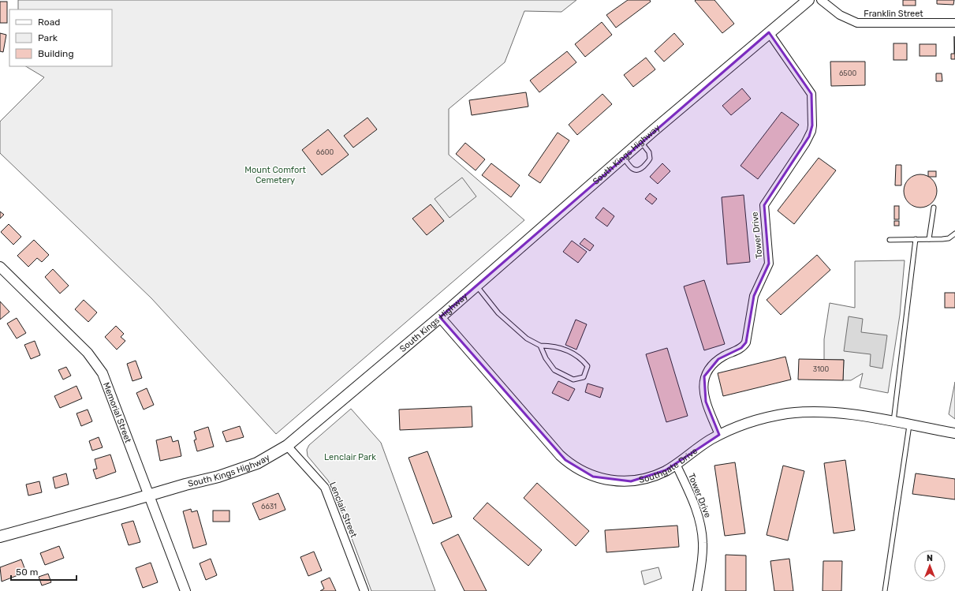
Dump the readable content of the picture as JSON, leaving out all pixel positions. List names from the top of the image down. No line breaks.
{"streets":{"main road":["South Kings Highway"],"street":["Franklin Street","Tower Drive","Memorial Street","Southgate Drive","Lenclair Street"]},"crossings":[["South Kings Highway","Tower Drive"],["South Kings Highway","Memorial Street"],["South Kings Highway","Southgate Drive"],["South Kings Highway","Lenclair Street"],["Tower Drive","Southgate Drive"]],"parks":["Mount Comfort Cemetery","Lenclair Park"],"house_numbers":["6500","6600","3100","6631"],"legend":["Road","Park","Building"],"scale_bar":"50 m","north":"top"}
